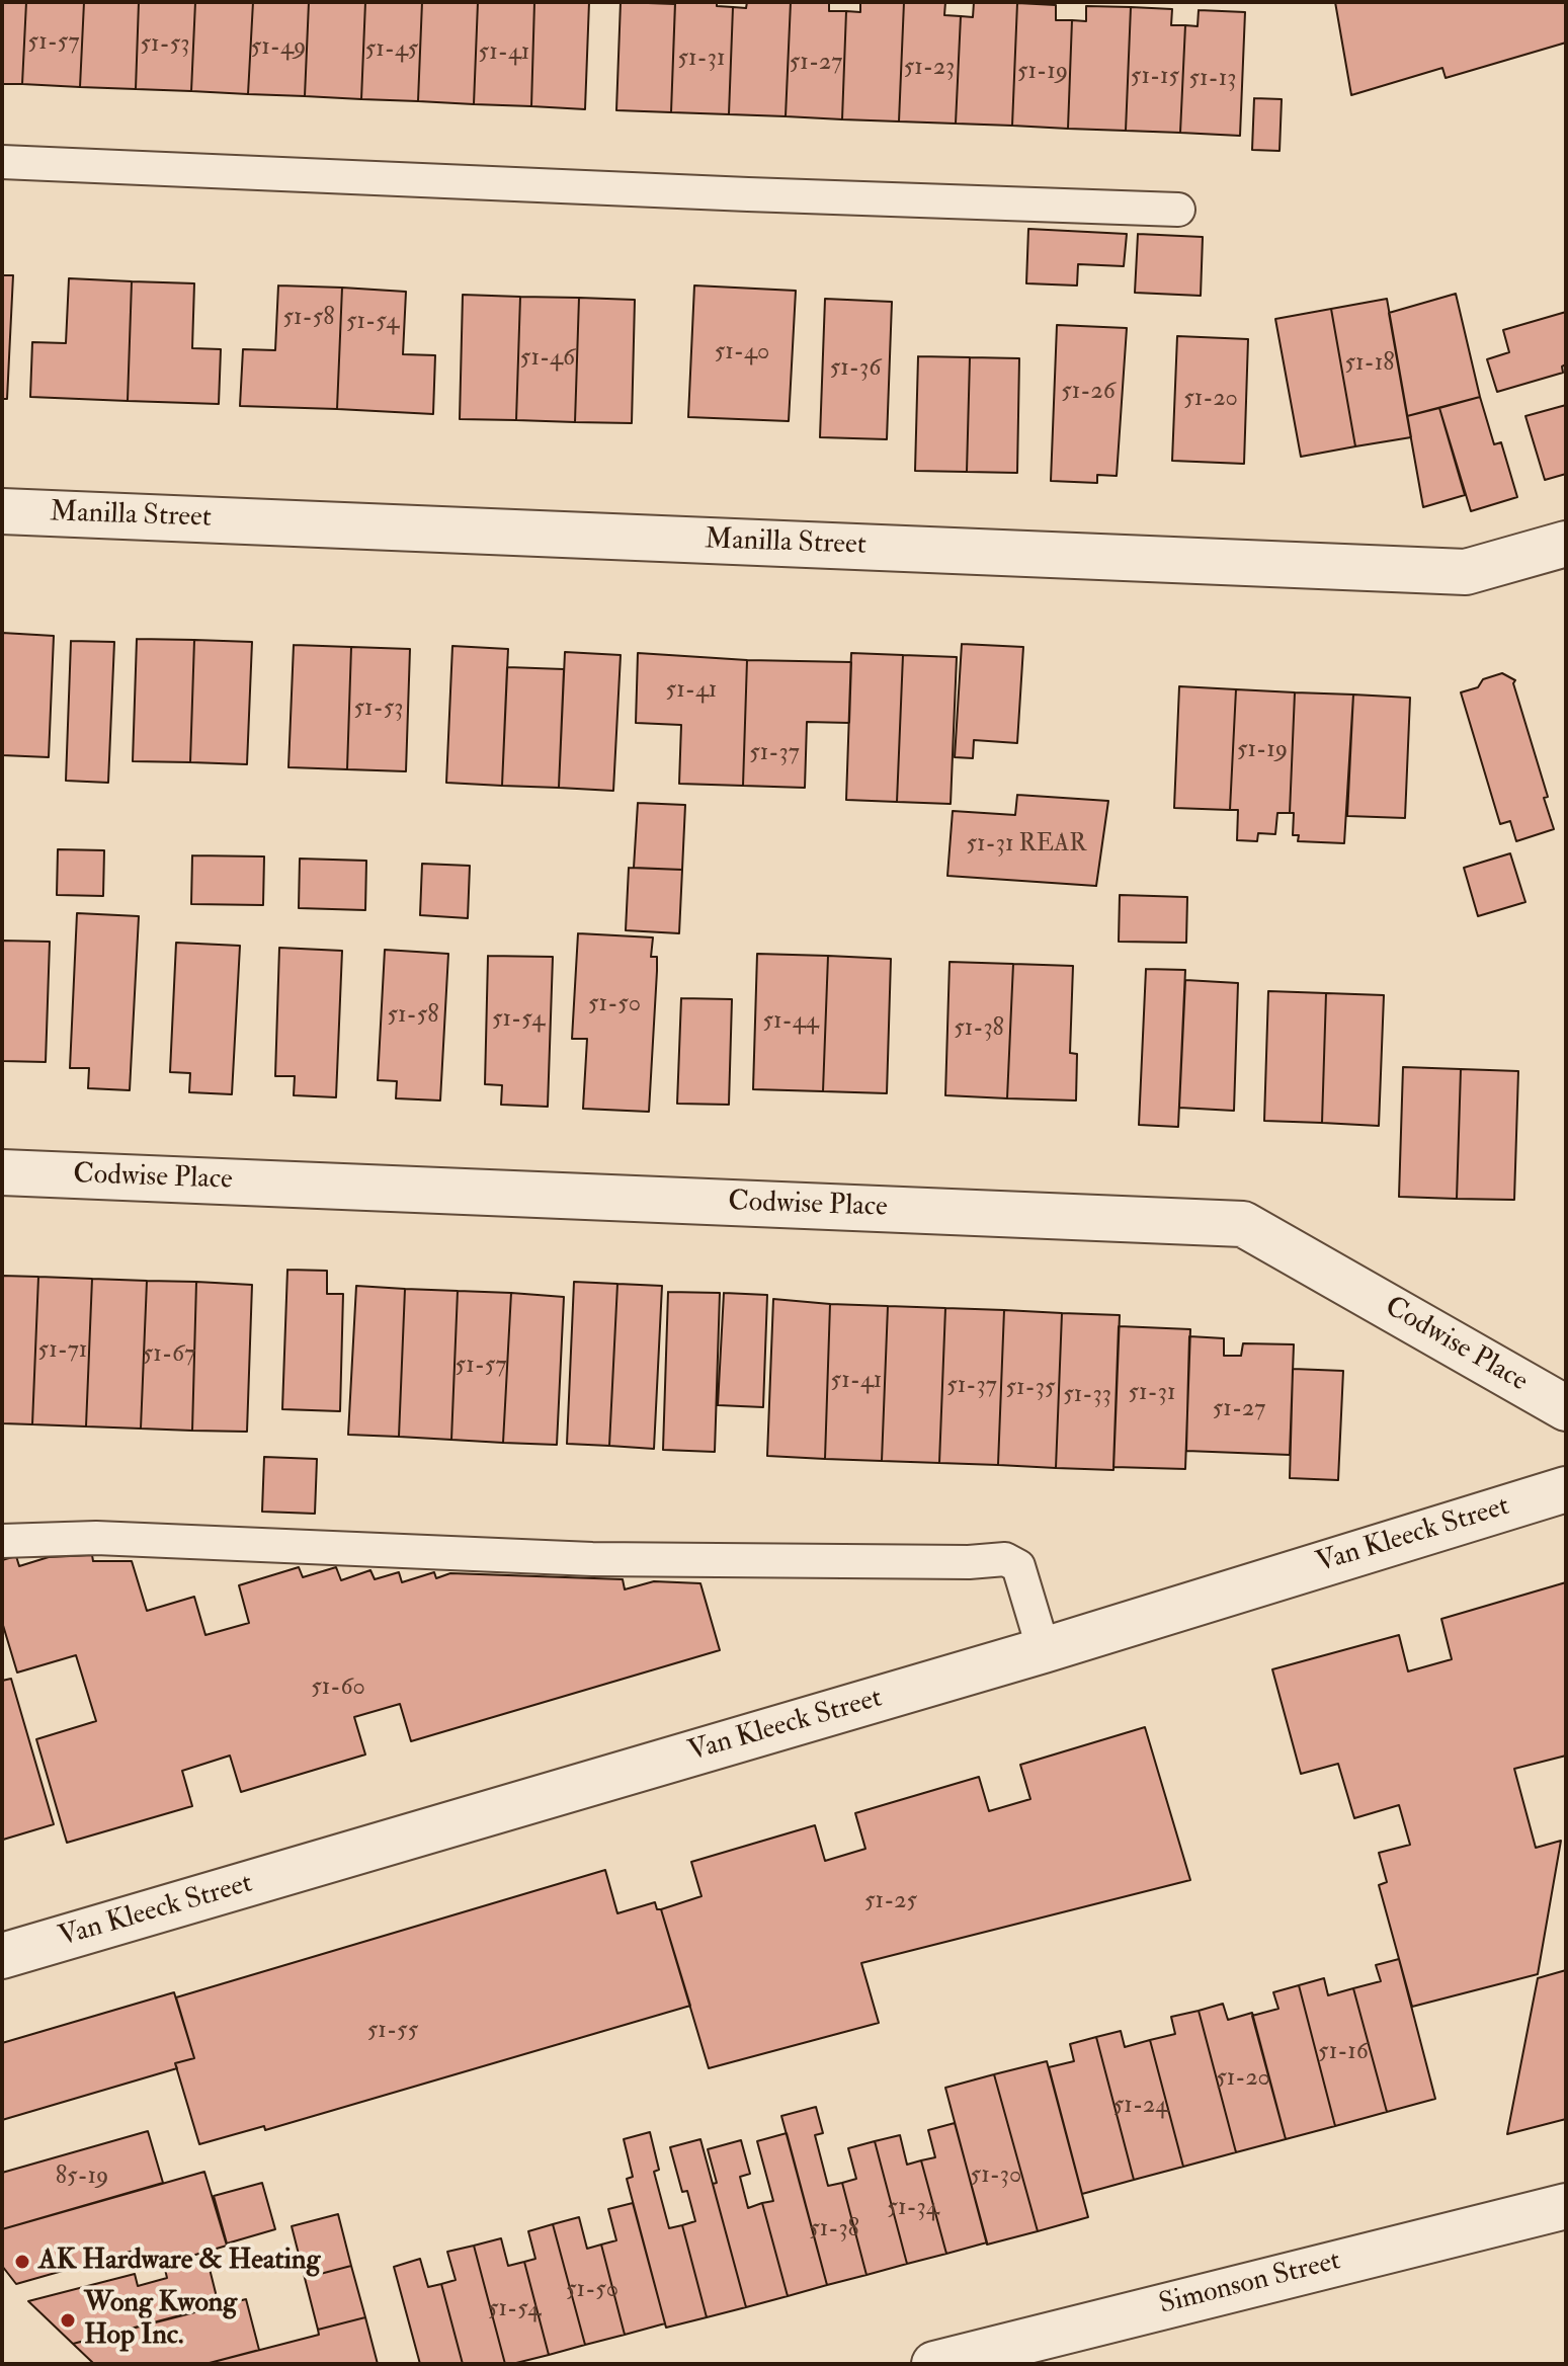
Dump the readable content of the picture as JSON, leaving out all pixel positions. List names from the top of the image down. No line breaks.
{"streets":{"street":["Manilla Street","Codwise Place","Van Kleeck Street","Simonson Street"]},"places":["AK Hardware & Heating","Wong Kwong Hop Inc."],"house_numbers":["51-57","51-53","51-49","51-45","51-41","51-31","51-27","51-23","51-19","51-15","51-13","51-58","51-54","51-40","51-46","51-18","51-36","51-26","51-20","51-41","51-53","51-19","51-37","51-31 REAR","51-50","51-58","51-54","51-44","51-38","51-71","51-67","51-57","51-41","51-37","51-35","51-31","51-33","51-27","51-60","51-25","51-55","51-16","51-20","51-24","51-30","85-19","51-34","51-38","51-50","51-54"]}
